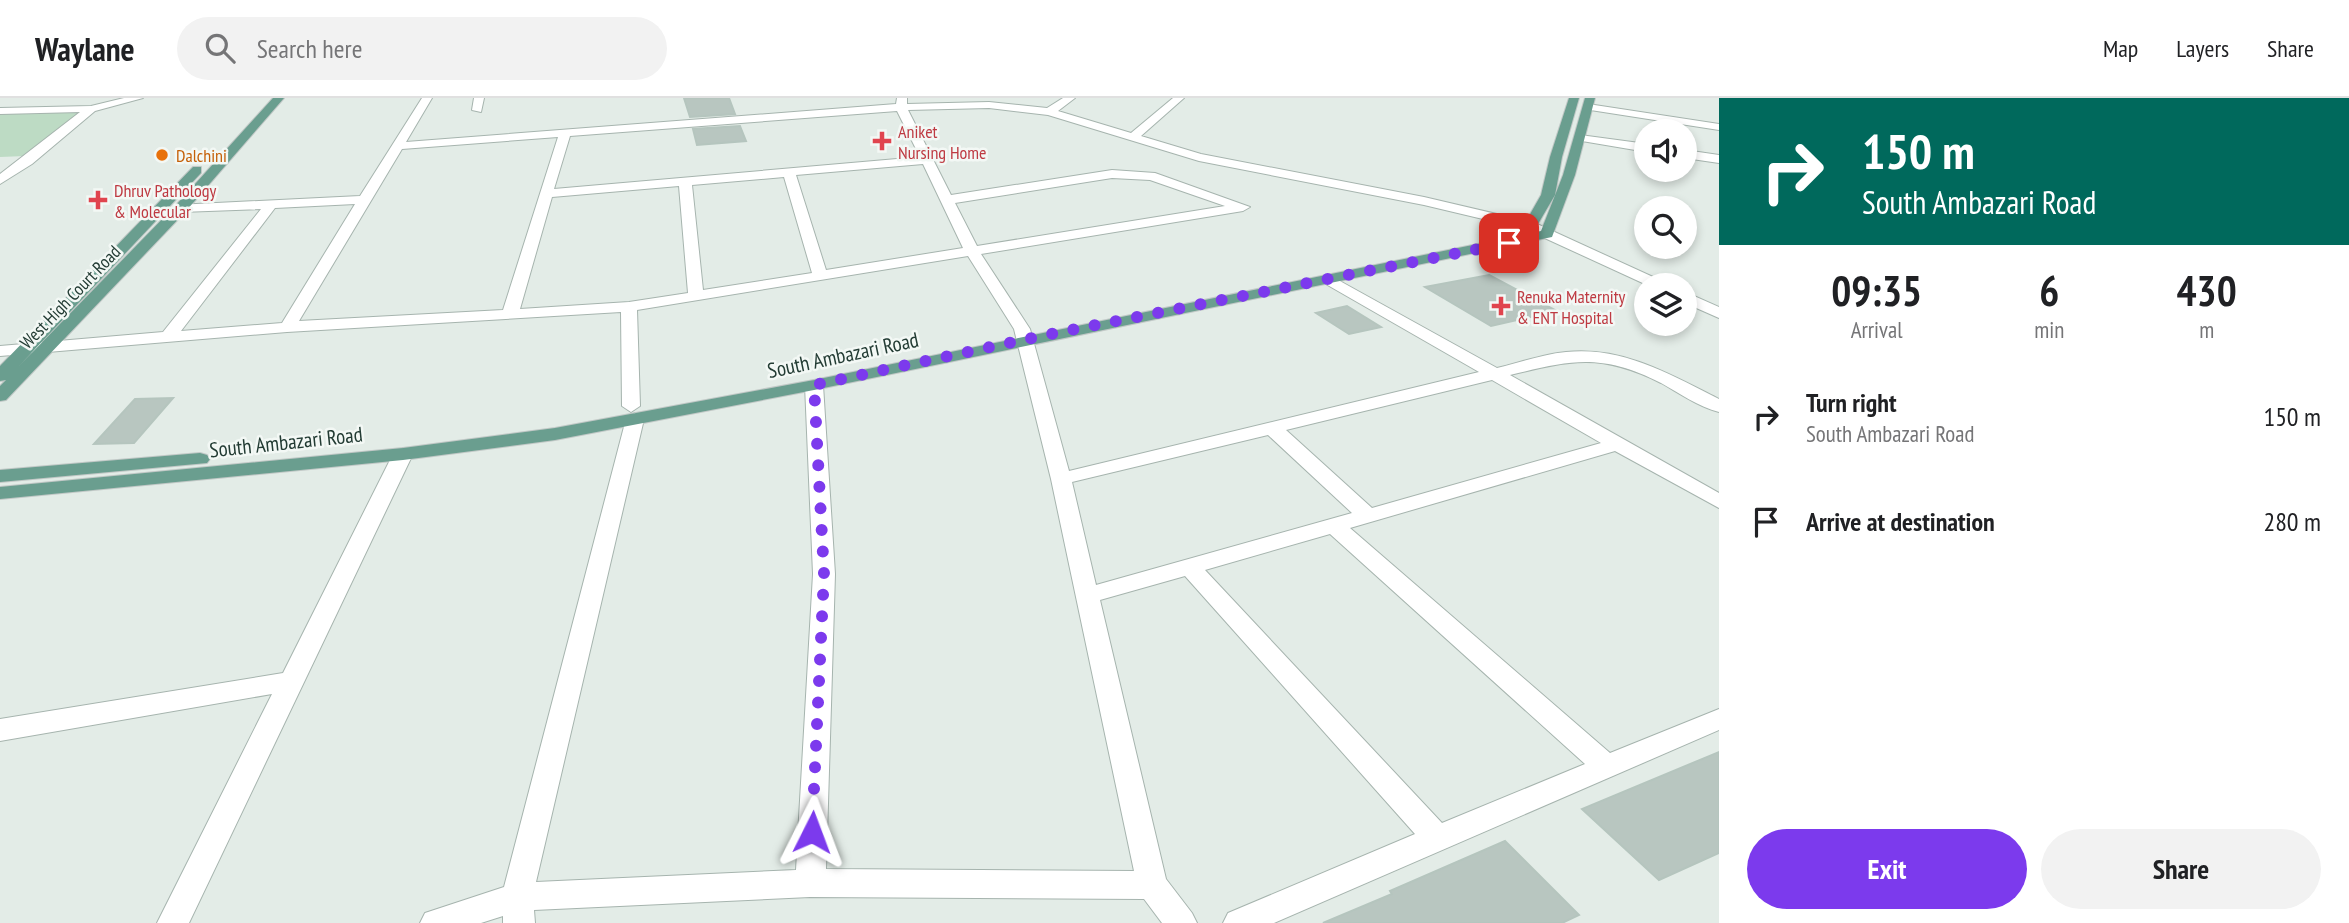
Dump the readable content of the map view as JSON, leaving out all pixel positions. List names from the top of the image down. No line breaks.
{"streets":{"main road":["West High Court Road","South Ambazari Road"]},"places":{"health":["Aniket Nursing Home","Dhruv Pathology & Molecular","Renuka Maternity & ENT Hospital"],"other":["Dalchini"]},"page":{"header":"Waylane","search":"Search here","nav":["Map","Layers","Share"],"turn":["150 m","South Ambazari Road"],"eta":["09:35","Arrival","6","min","430","m"],"list":[{"name":"Turn right","note":"South Ambazari Road","value":"150 m"},{"name":"Arrive at destination","value":"280 m"}],"buttons":["Exit","Share"]}}
